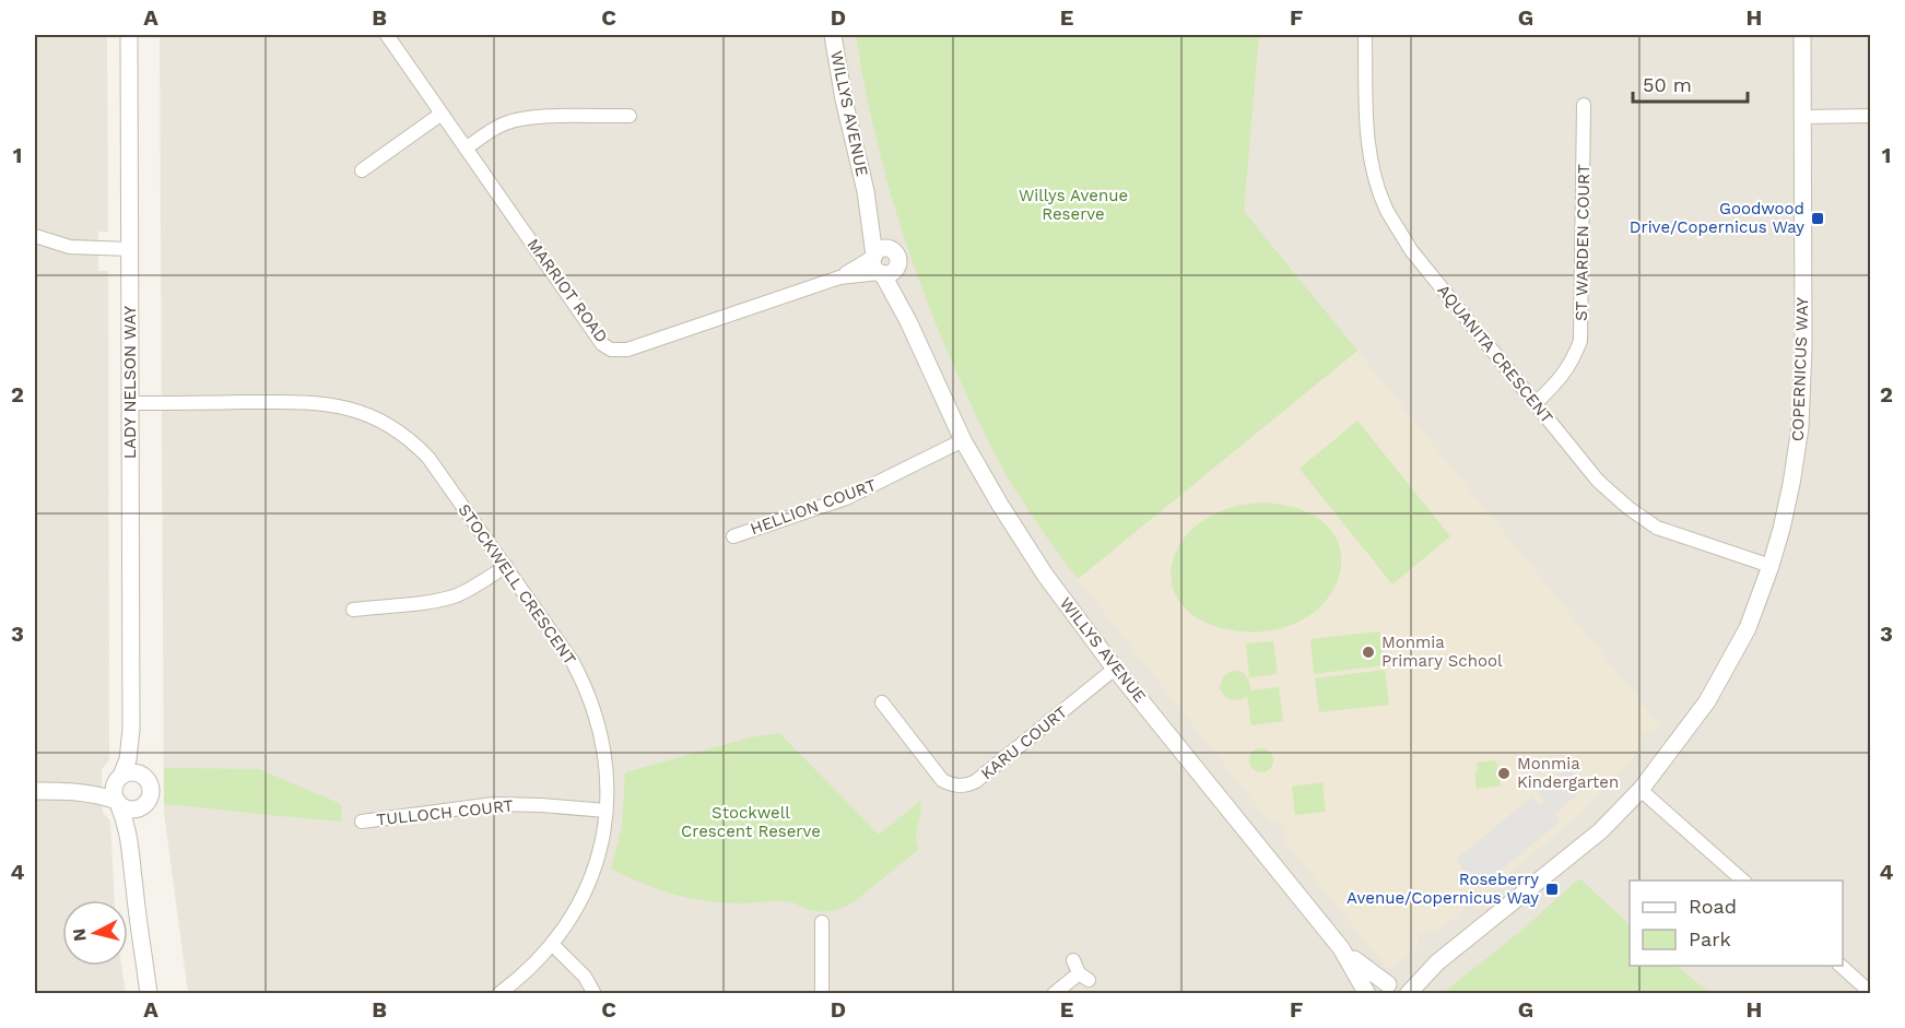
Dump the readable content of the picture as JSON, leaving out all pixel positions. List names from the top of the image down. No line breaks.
{"streets":{"street":["WILLYS AVENUE","ST WARDEN COURT","MARRIOT ROAD","AQUANITA CRESCENT","COPERNICUS WAY","LADY NELSON WAY","HELLION COURT","STOCKWELL CRESCENT","KARU COURT","TULLOCH COURT"]},"crossings":[["WILLYS AVENUE","MARRIOT ROAD"],["WILLYS AVENUE","COPERNICUS WAY"],["WILLYS AVENUE","HELLION COURT"],["WILLYS AVENUE","KARU COURT"],["ST WARDEN COURT","AQUANITA CRESCENT"],["AQUANITA CRESCENT","COPERNICUS WAY"],["LADY NELSON WAY","STOCKWELL CRESCENT"],["STOCKWELL CRESCENT","TULLOCH COURT"]],"parks":["Willys Avenue Reserve","Stockwell Crescent Reserve"],"places":{"transit":["Goodwood Drive/Copernicus Way","Roseberry Avenue/Copernicus Way"],"other":["Monmia Primary School","Monmia Kindergarten"]},"legend":["Road","Park"],"scale_bar":"50 m","north":"left","grid":{"columns":["A","B","C","D","E","F","G","H"],"rows":["1","2","3","4"]}}
